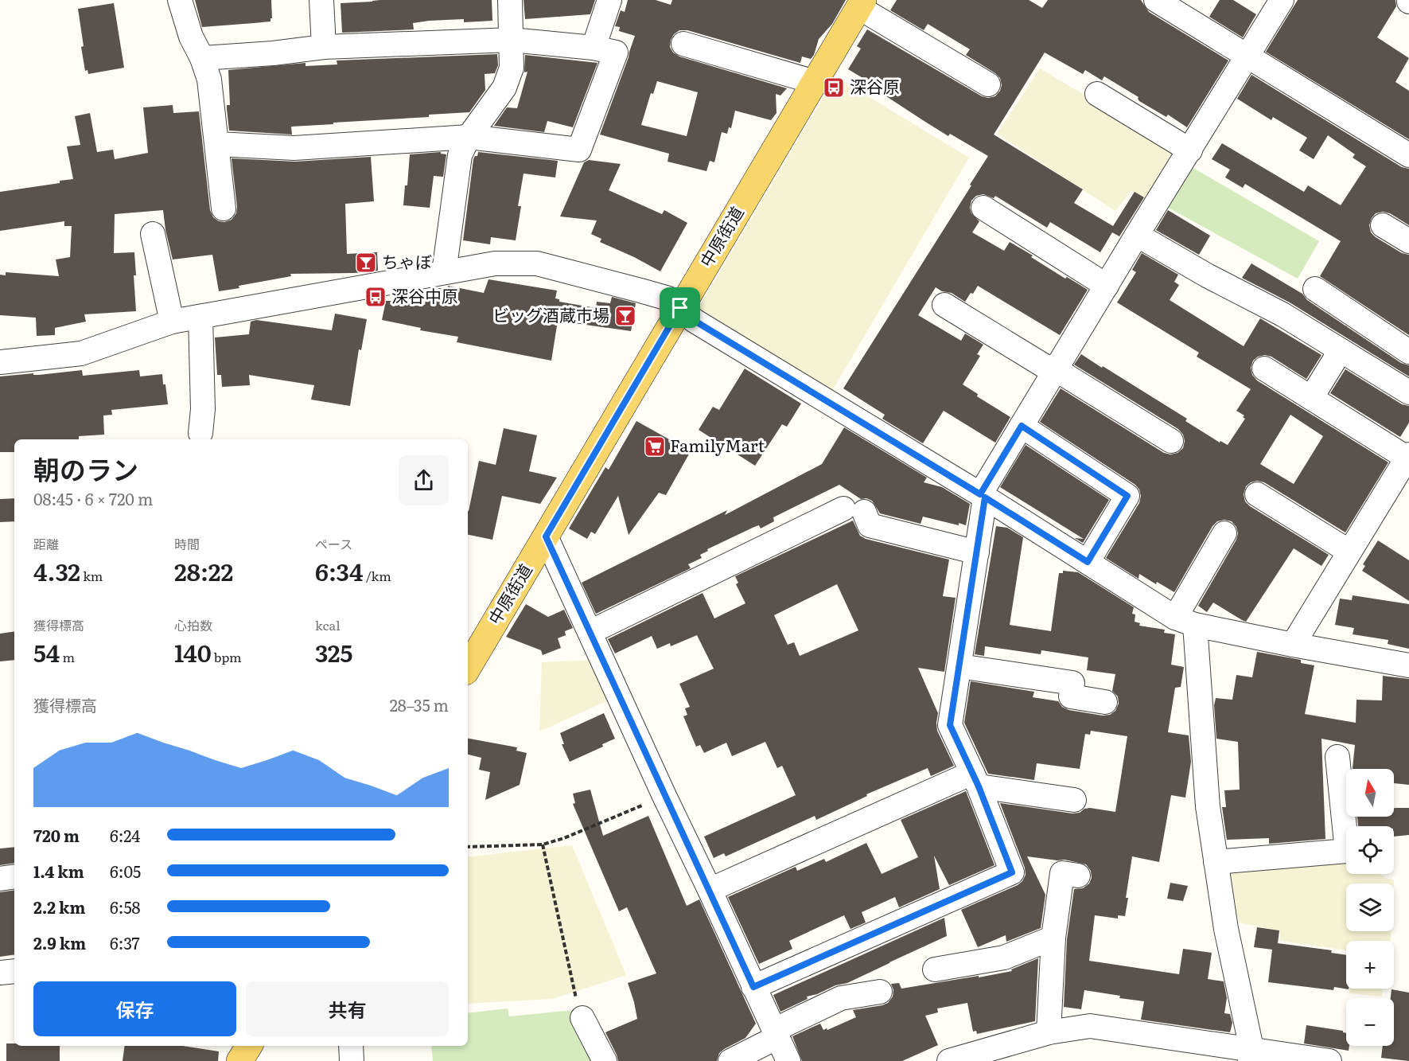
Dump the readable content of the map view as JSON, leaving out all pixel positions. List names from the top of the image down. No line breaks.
{"streets":{"main road":["中原街道"]},"places":{"bus stop":["深谷原","深谷中原"],"bar":["ちゃぼ","ビッグ酒蔵市場"],"supermarket":["FamilyMart"]},"north":"top","page":{"heading":["朝のラン","08:45 · 6 × 720 m"],"stats":[["距離","4.32 km"],["時間","28:22"],["ペース","6:34 /km"],["獲得標高","54 m"],["心拍数","140 bpm"],["kcal","325"]],"chart":["獲得標高","28–35 m"],"map_buttons":["+","−"],"list":[{"name":"720 m","note":"6:24"},{"name":"1.4 km","note":"6:05"},{"name":"2.2 km","note":"6:58"},{"name":"2.9 km","note":"6:37"}],"buttons":["保存","共有"]}}
